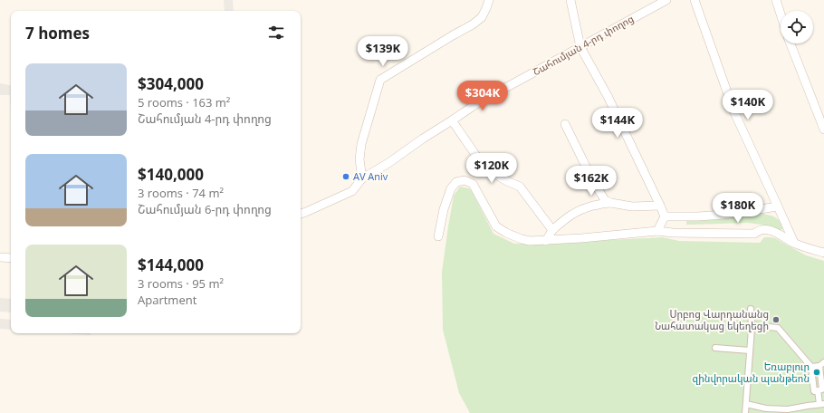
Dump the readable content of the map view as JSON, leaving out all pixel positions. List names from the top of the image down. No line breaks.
{"streets":{"street":["Շահումյան 4-րդ փողոց"]},"places":["AV Aniv","Սրբոց Վարդանանց Նահատակաց եկեղեցի","Եռաբլուր զինվորական պանթեոն"],"page":{"heading":"7 homes","price":["$139K","$304K","$140K","$144K","$120K","$162K","$180K"],"list":[{"name":"$304,000","note":"5 rooms · 163 m² · Շահումյան 4-րդ փողոց"},{"name":"$140,000","note":"3 rooms · 74 m² · Շահումյան 6-րդ փողոց"},{"name":"$144,000","note":"3 rooms · 95 m² · Apartment"}]}}
